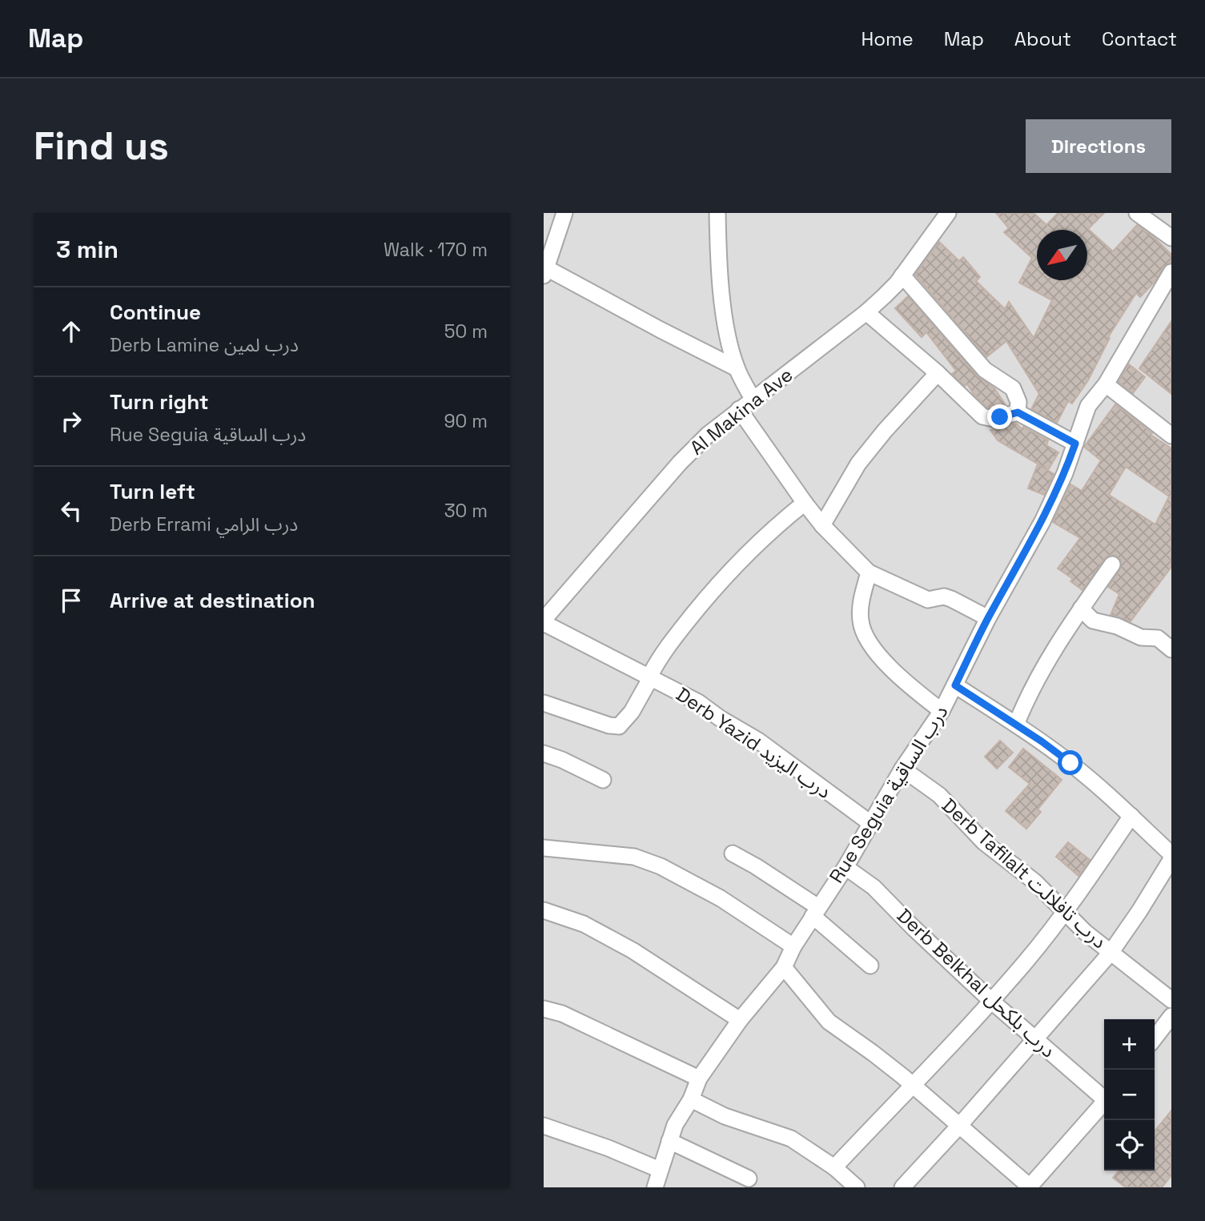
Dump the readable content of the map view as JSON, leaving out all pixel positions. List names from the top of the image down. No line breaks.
{"streets":{"street":["Al Makina Ave","Derb Yazid درب اليزيد","Rue Seguia درب الساقية","Derb Tafilalt درب تافلالت","Derb Belkhal درب بلكحل"]},"crossings":[["Al Makina Ave","Derb Yazid درب اليزيد"],["Derb Yazid درب اليزيد","Rue Seguia درب الساقية"],["Rue Seguia درب الساقية","Derb Tafilalt درب تافلالت"],["Rue Seguia درب الساقية","Derb Belkhal درب بلكحل"]],"north":"bottom left","page":{"header":"Map","nav":["Home","Map","About","Contact"],"buttons":"Directions","title":"Find us","heading":["3 min","Walk · 170 m"],"list":[["Continue","Derb Lamine درب لمين","50 m"],["Turn right","Rue Seguia درب الساقية","90 m"],["Turn left","Derb Errami درب الرامي","30 m"],"Arrive at destination"],"map_buttons":["+","−"]}}
